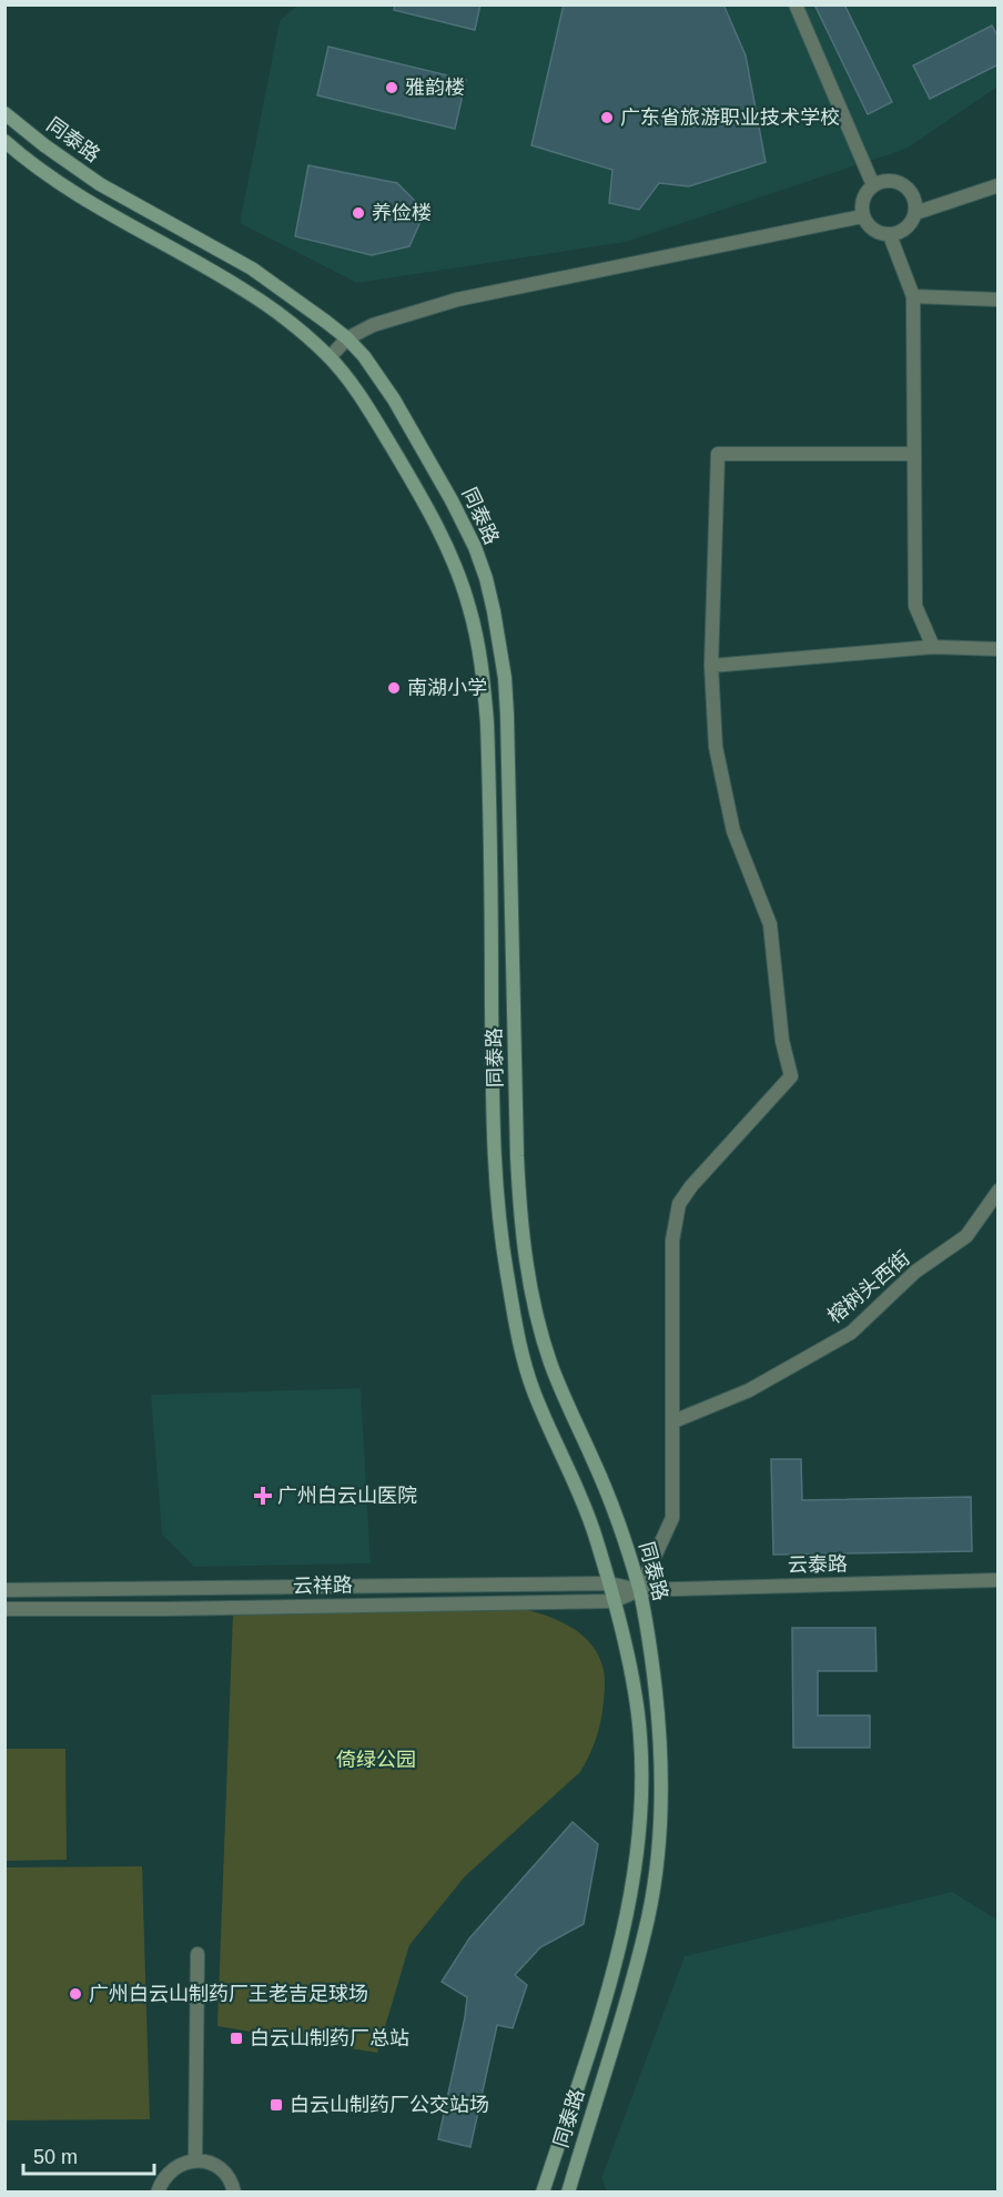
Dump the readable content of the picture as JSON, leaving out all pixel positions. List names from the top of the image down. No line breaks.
{"streets":{"main road":["同泰路"],"street":["榕树头西街","云泰路","云祥路"]},"crossings":[["同泰路","云泰路"],["同泰路","云祥路"],["云泰路","云祥路"]],"parks":["倚绿公园"],"places":{"other":["雅韵楼","广东省旅游职业技术学校","养俭楼","南湖小学","广州白云山制药厂王老吉足球场"],"health":["广州白云山医院"],"transit":["白云山制药厂总站","白云山制药厂公交站场"]},"scale_bar":"50 m"}
